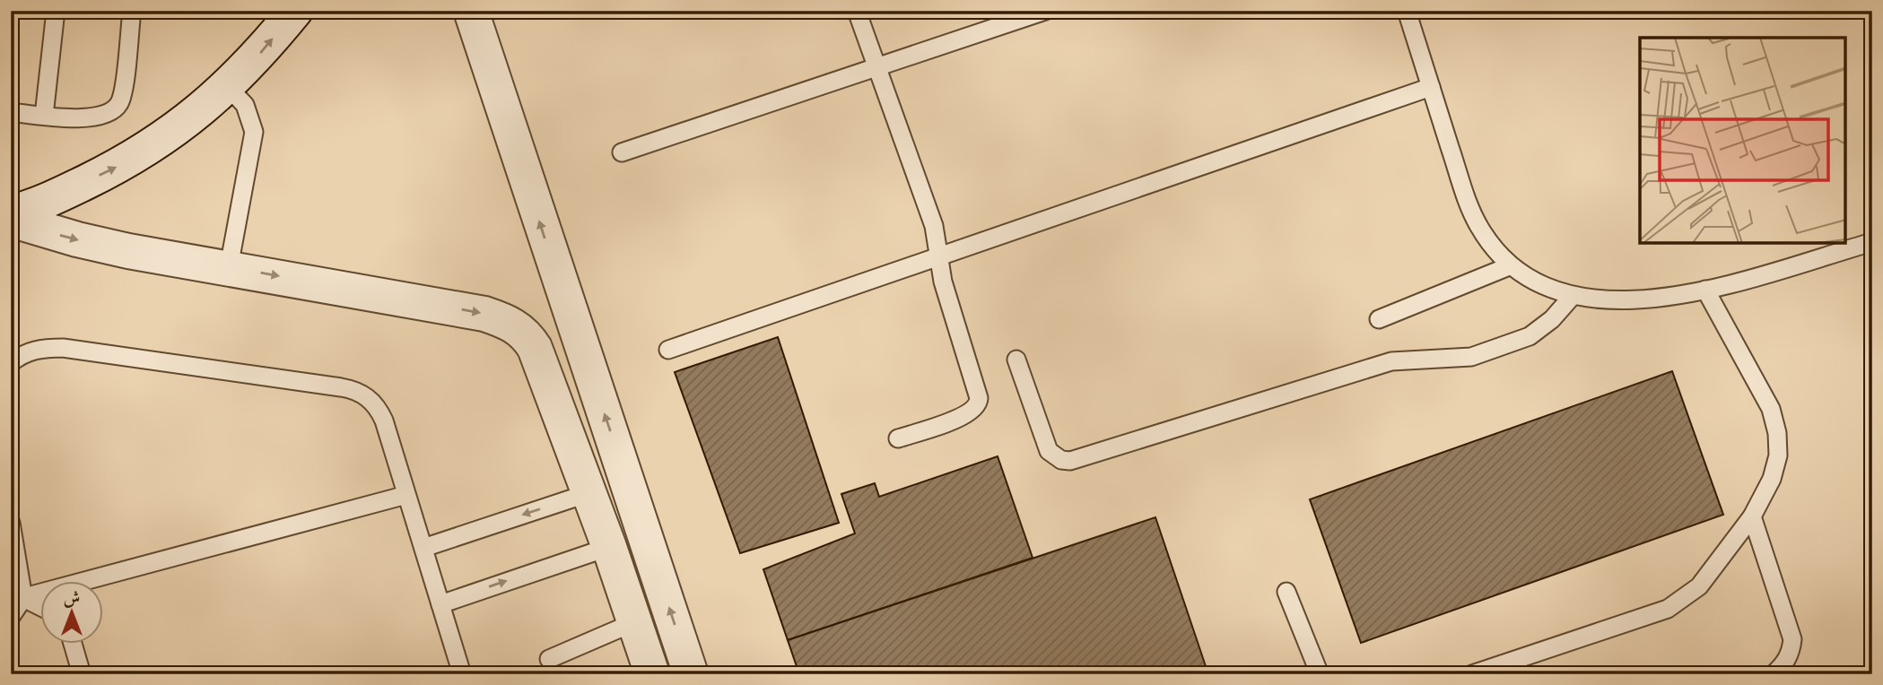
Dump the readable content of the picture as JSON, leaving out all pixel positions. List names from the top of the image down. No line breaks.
{"north":"top"}
